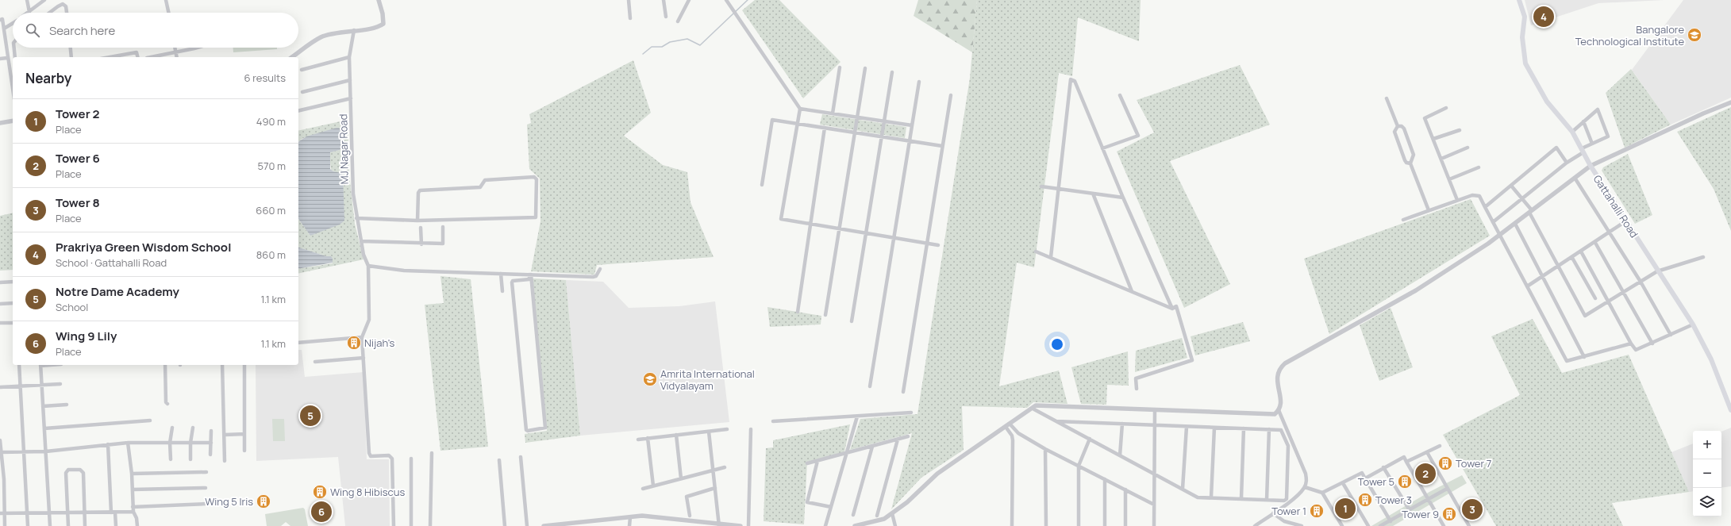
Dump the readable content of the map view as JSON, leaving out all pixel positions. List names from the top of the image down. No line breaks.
{"streets":{"main road":["Gattahalli Road"],"street":["MJ Nagar Road"]},"places":{"school or university":["Bangalore Technological Institute","Amrita International Vidyalayam"],"building":["Nijah's","Tower 7","Tower 5","Wing 8 Hibiscus","Tower 3","Wing 5 Iris","Tower 1","Tower 9"]},"page":{"pins":["4","5","2","1","3","6"],"search":"Search here","heading":["Nearby","6 results"],"list":[{"mark":"1","name":"Tower 2","note":"Place","value":"490 m"},{"mark":"2","name":"Tower 6","note":"Place","value":"570 m"},{"mark":"3","name":"Tower 8","note":"Place","value":"660 m"},{"mark":"4","name":"Prakriya Green Wisdom School","note":"School · Gattahalli Road","value":"860 m"},{"mark":"5","name":"Notre Dame Academy","note":"School","value":"1.1 km"},{"mark":"6","name":"Wing 9 Lily","note":"Place","value":"1.1 km"}],"map_buttons":["+","−"]}}
